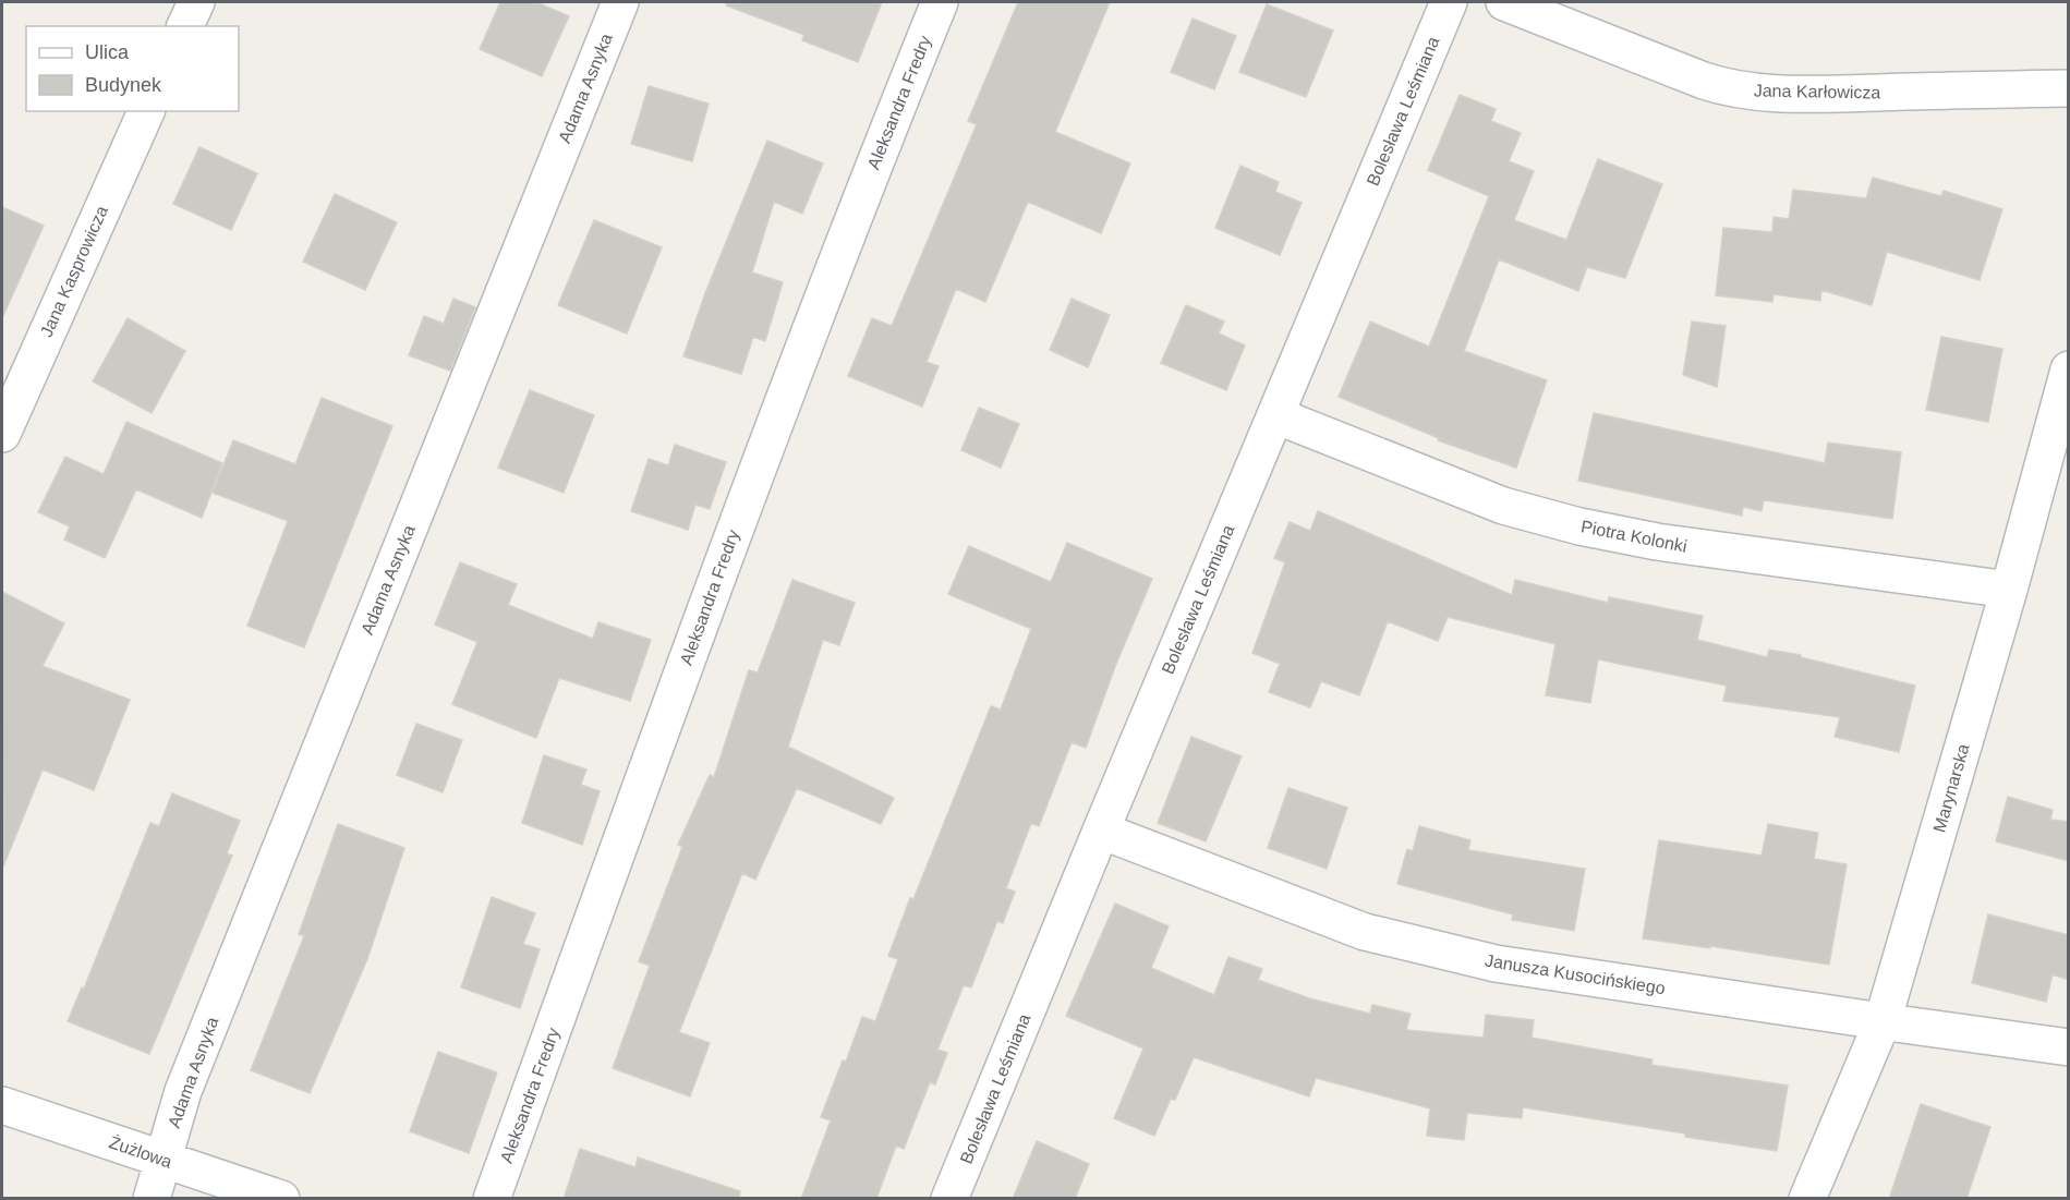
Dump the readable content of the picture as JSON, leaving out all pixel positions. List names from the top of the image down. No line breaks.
{"streets":{"street":["Adama Asnyka","Jana Karłowicza","Aleksandra Fredry","Bolesława Leśmiana","Jana Kasprowicza","Piotra Kolonki","Marynarska","Janusza Kusocińskiego","Żużlowa"]},"crossings":[["Adama Asnyka","Żużlowa"],["Bolesława Leśmiana","Piotra Kolonki"],["Bolesława Leśmiana","Janusza Kusocińskiego"],["Piotra Kolonki","Marynarska"],["Marynarska","Janusza Kusocińskiego"]],"legend":["Ulica","Budynek"]}
